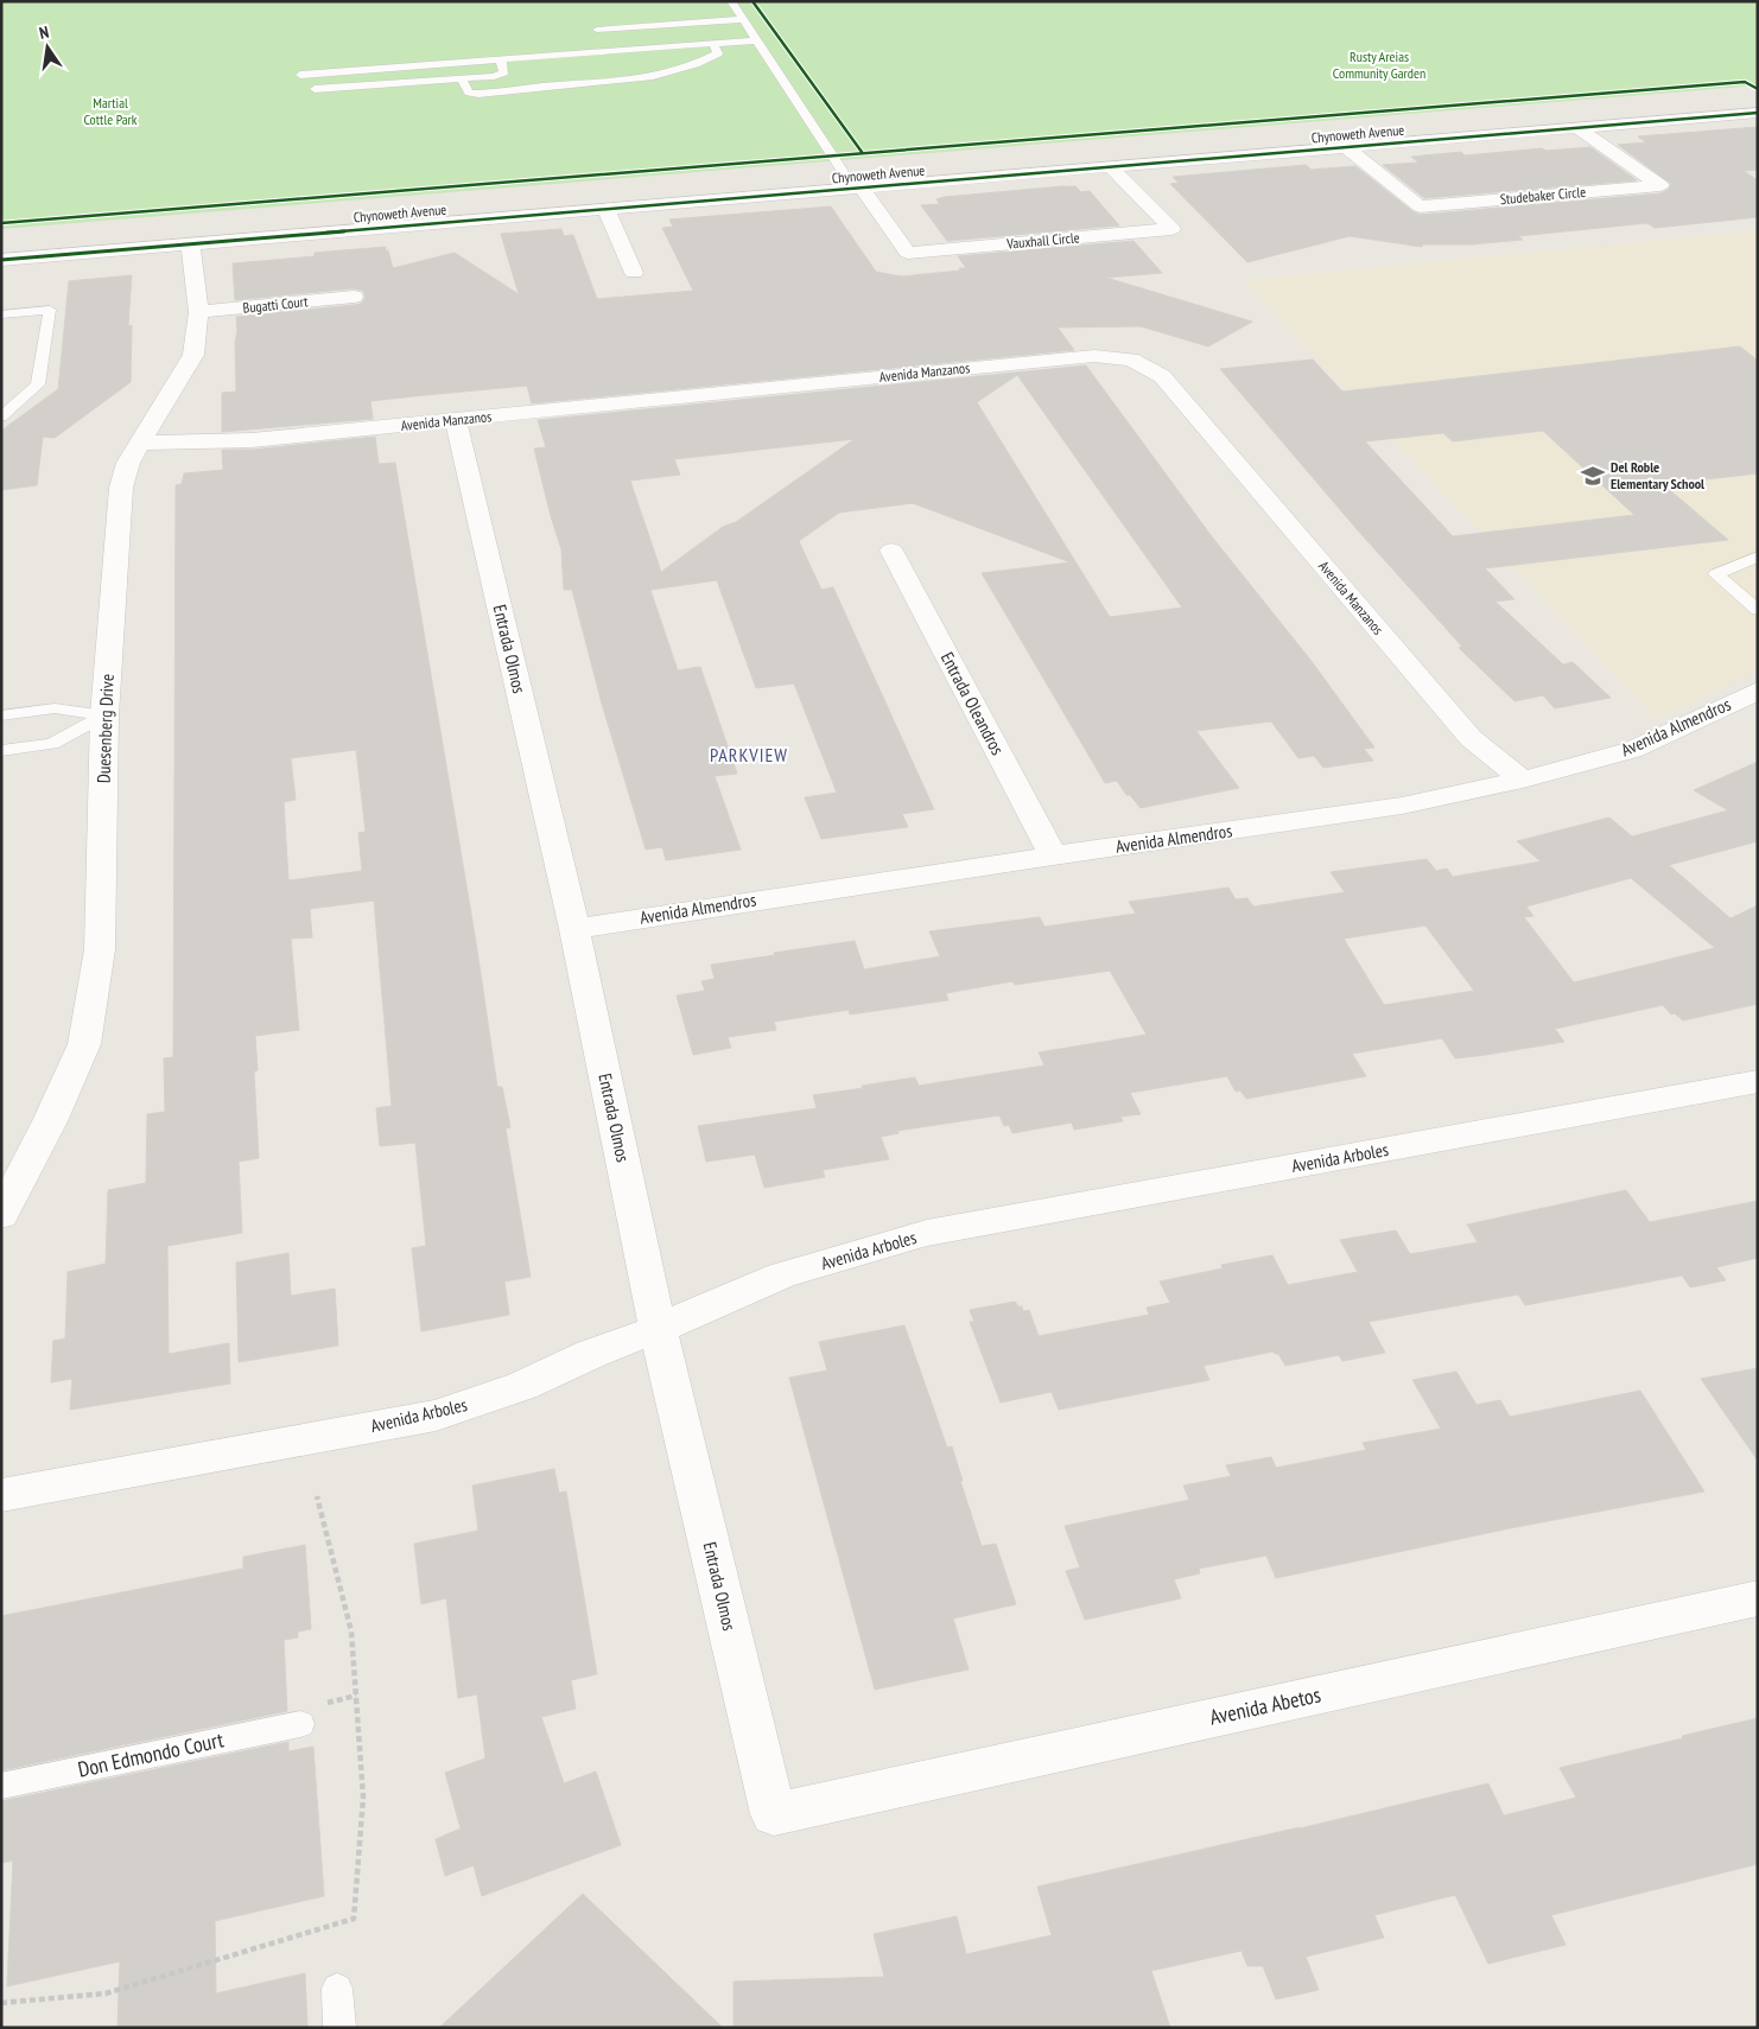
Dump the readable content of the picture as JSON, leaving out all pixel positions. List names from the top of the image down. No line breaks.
{"streets":{"street":["Chynoweth Avenue","Studebaker Circle","Vauxhall Circle","Bugatti Court","Avenida Manzanos","Entrada Olmos","Entrada Oleandros","Avenida Almendros","Duesenberg Drive","Avenida Arboles","Avenida Abetos"],"lane":["Don Edmondo Court"]},"crossings":[["Chynoweth Avenue","Studebaker Circle"],["Chynoweth Avenue","Vauxhall Circle"],["Chynoweth Avenue","Duesenberg Drive"],["Bugatti Court","Duesenberg Drive"],["Avenida Manzanos","Entrada Olmos"],["Avenida Manzanos","Avenida Almendros"],["Avenida Manzanos","Duesenberg Drive"],["Entrada Olmos","Avenida Almendros"],["Entrada Olmos","Avenida Arboles"],["Entrada Olmos","Avenida Abetos"],["Entrada Oleandros","Avenida Almendros"]],"districts":["PARKVIEW"],"parks":["Rusty Areias Community Garden","Martial Cottle Park"],"places":{"school or university":["Del Roble Elementary School"]},"north":"top"}
